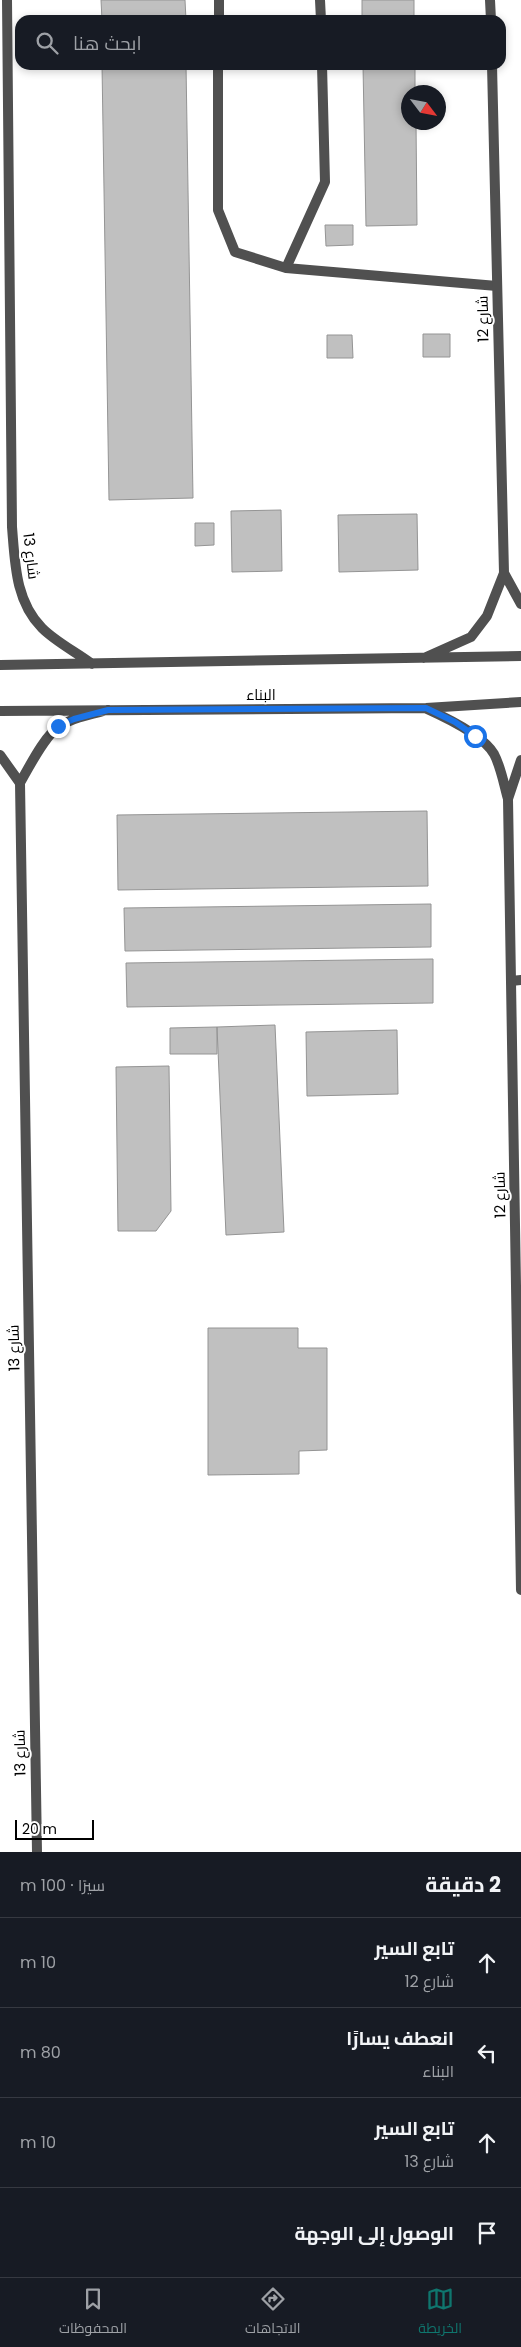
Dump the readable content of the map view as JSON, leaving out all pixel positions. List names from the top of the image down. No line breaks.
{"streets":{"street":["شارع 12","شارع 13","البناء"]},"crossings":[["شارع 12","البناء"]],"scale_bar":"20 m","north":"bottom right","page":{"search":"ابحث هنا","scale":"20 m","heading":["2 دقيقة","سيرًا · 100 m"],"list":[["تابع السير","شارع 12","10 m"],["انعطف يسارًا","البناء","80 m"],["تابع السير","شارع 13","10 m"],"الوصول إلى الوجهة"],"nav":["الخريطة","الاتجاهات","المحفوظات"]}}
